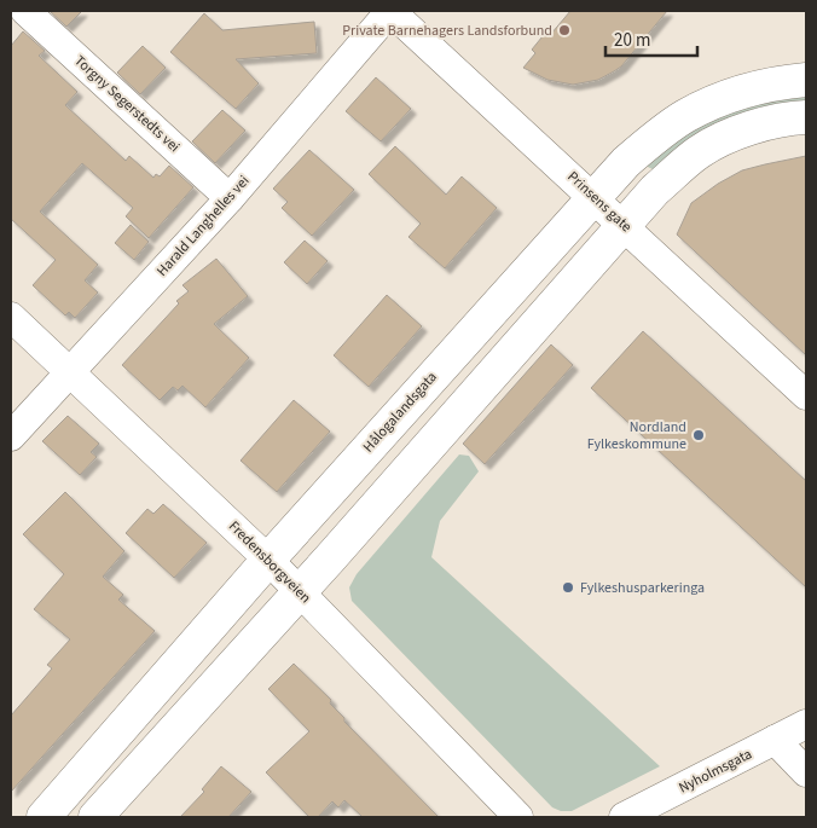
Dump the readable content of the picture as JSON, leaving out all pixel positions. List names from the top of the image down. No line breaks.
{"streets":{"street":["Torgny Segerstedts vei","Prinsens gate","Harald Langhelles vei","Hålogalandsgata","Fredensborgveien","Nyholmsgata"]},"crossings":[["Torgny Segerstedts vei","Harald Langhelles vei"],["Prinsens gate","Harald Langhelles vei"],["Prinsens gate","Hålogalandsgata"],["Harald Langhelles vei","Fredensborgveien"],["Hålogalandsgata","Fredensborgveien"]],"places":["Private Barnehagers Landsforbund","Nordland Fylkeskommune","Fylkeshusparkeringa"],"scale_bar":"20 m"}
